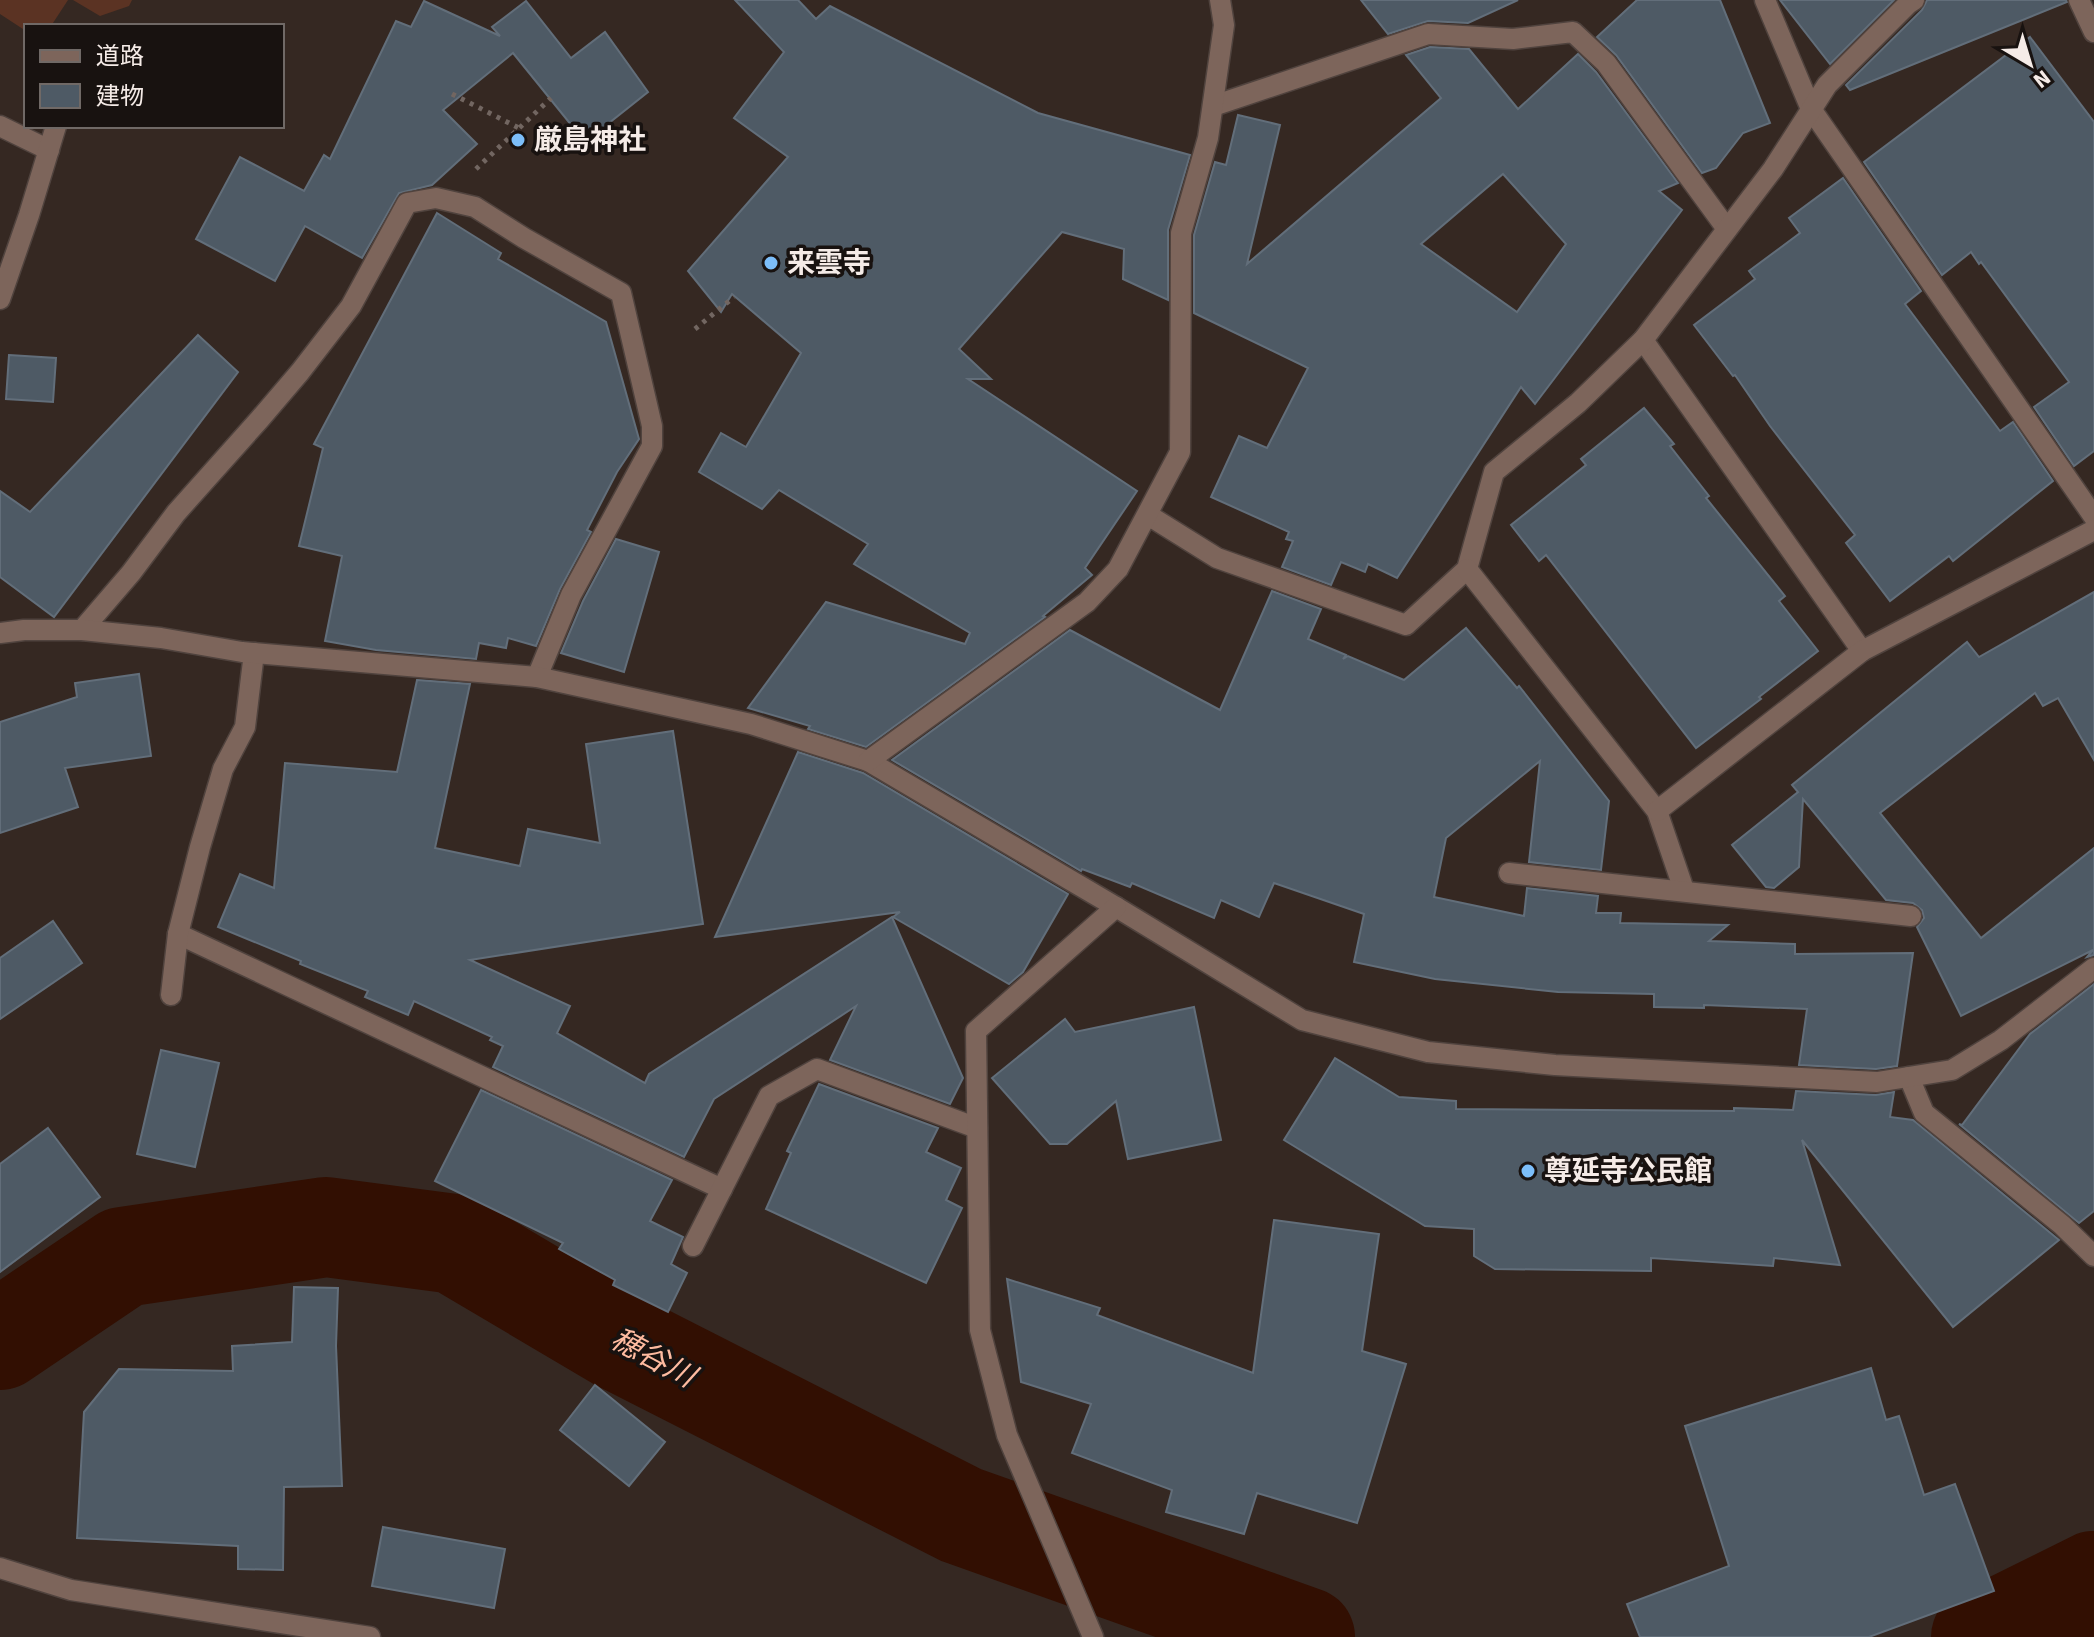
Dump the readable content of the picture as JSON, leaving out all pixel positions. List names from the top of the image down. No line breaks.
{"water":["穂谷川"],"places":["厳島神社","来雲寺","尊延寺公民館"],"legend":["道路","建物"],"north":"bottom right"}
